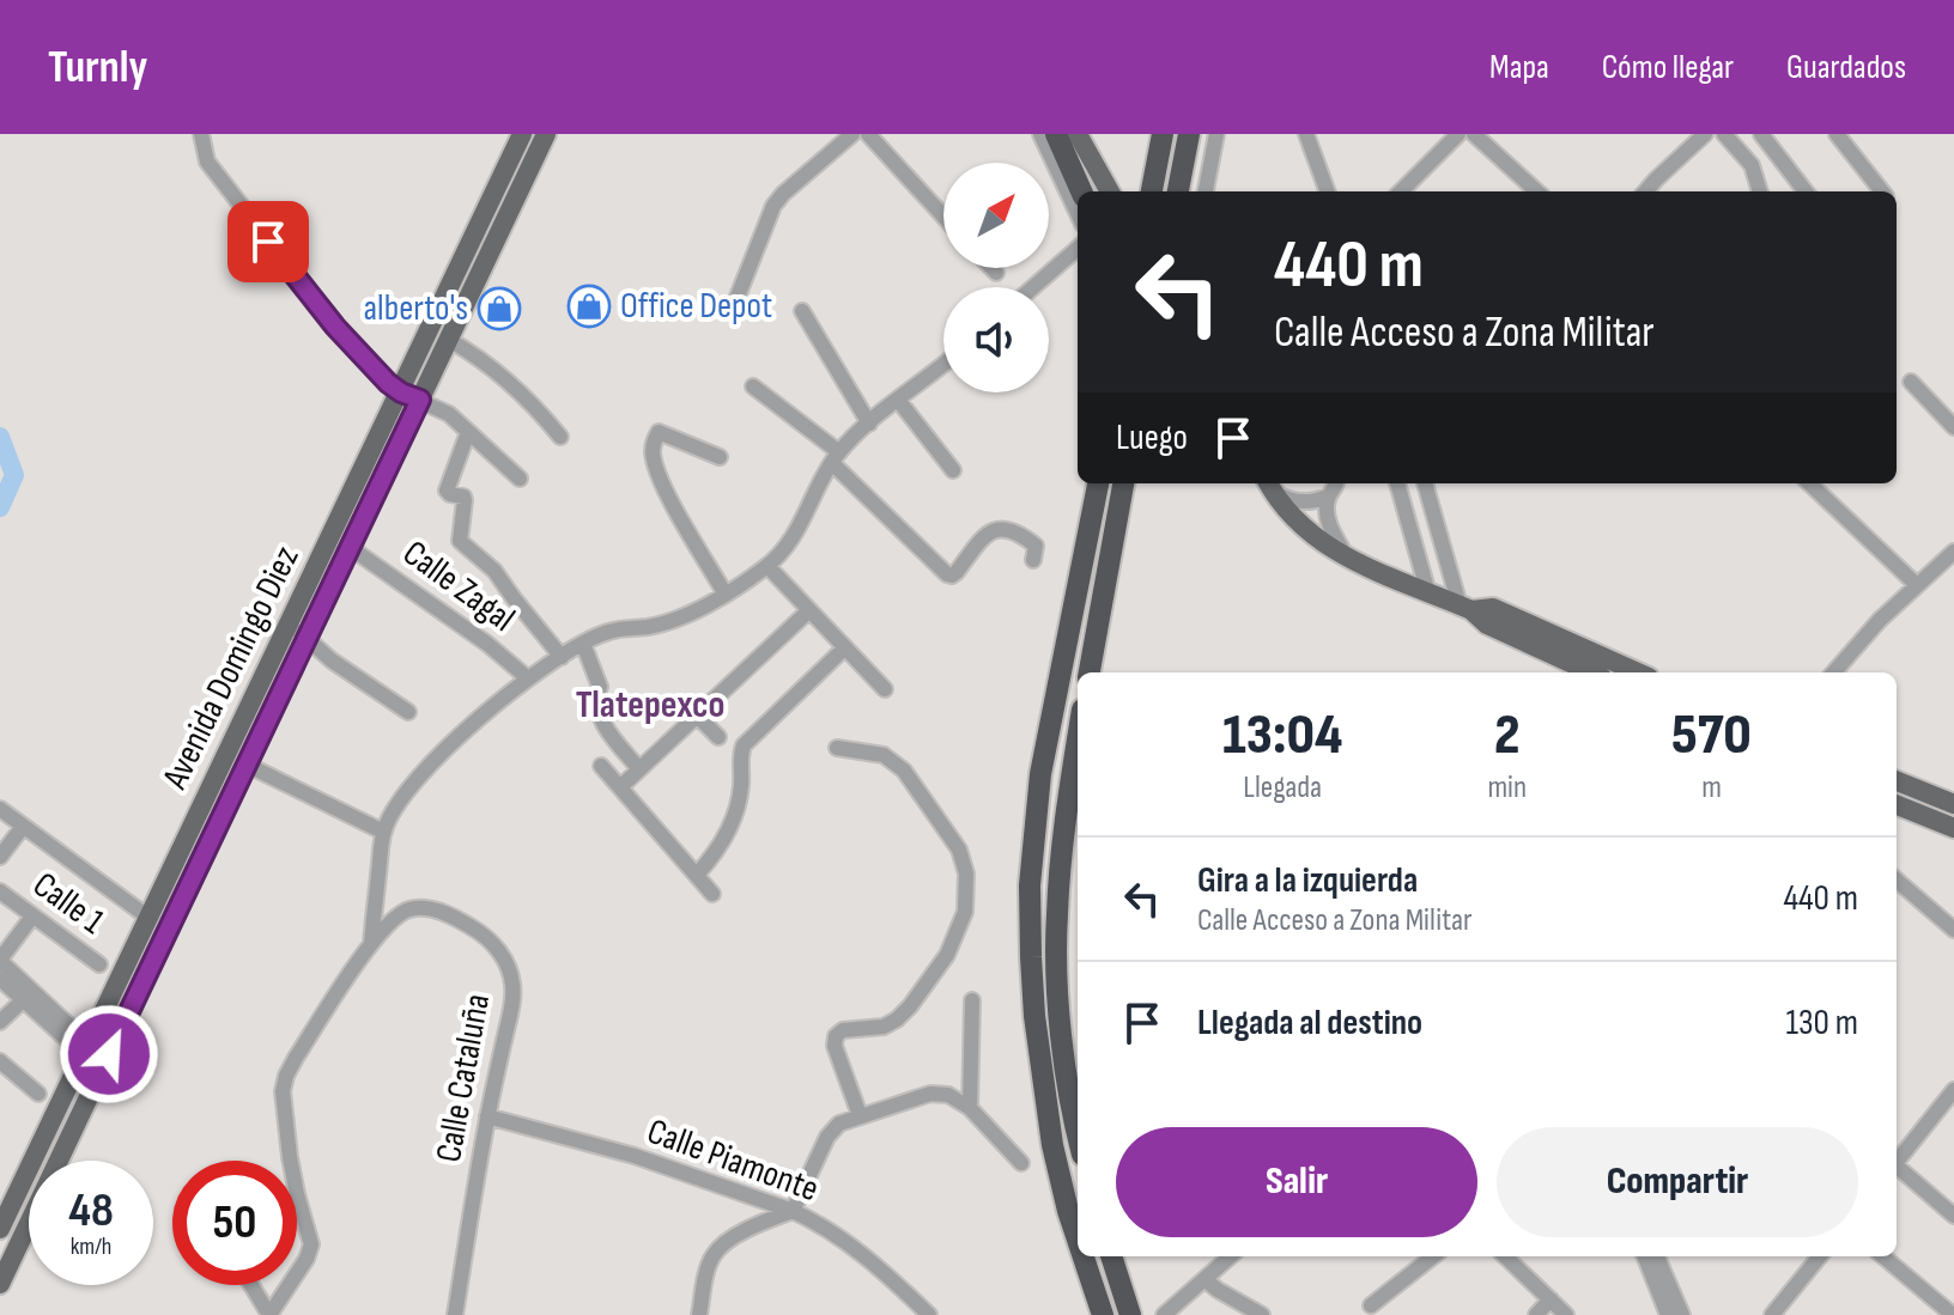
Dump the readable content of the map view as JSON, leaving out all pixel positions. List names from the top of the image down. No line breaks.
{"streets":{"main road":["Avenida Domingo Diez"],"street":["Calle Zagal","Calle 1","Calle Cataluña","Calle Piamonte"]},"crossings":[["Calle Zagal","Avenida Domingo Diez"],["Calle Cataluña","Calle Piamonte"]],"districts":["Tlatepexco"],"places":{"shop":["Office Depot","alberto's"]},"north":"top right","page":{"header":"Turnly","nav":["Mapa","Cómo llegar","Guardados"],"turn":["440 m","Calle Acceso a Zona Militar"],"then":"Luego","eta":["13:04","Llegada","2","min","570","m"],"list":[{"name":"Gira a la izquierda","note":"Calle Acceso a Zona Militar","value":"440 m"},{"name":"Llegada al destino","value":"130 m"}],"buttons":["Salir","Compartir"],"speed":"48 km/h","limit":"50"}}
